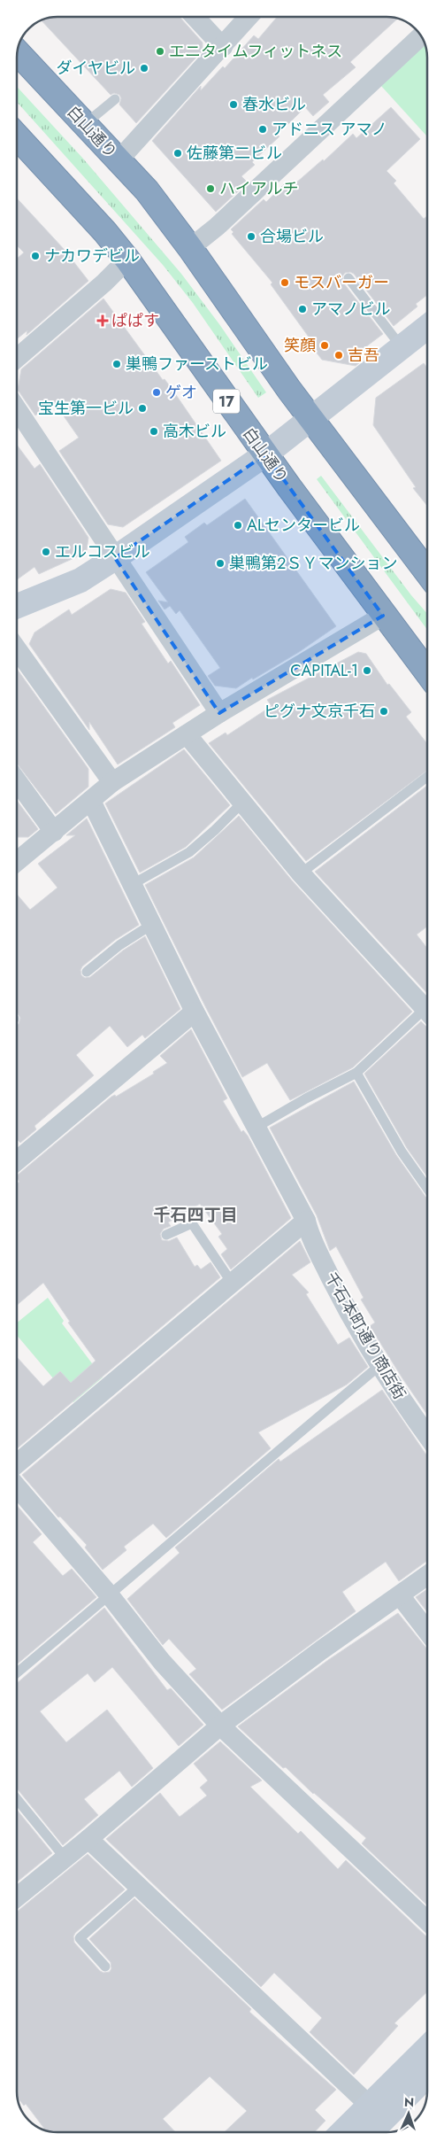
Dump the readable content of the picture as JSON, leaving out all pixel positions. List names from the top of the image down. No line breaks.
{"streets":{"highway":["白山通り","17"],"street":["千石本町通り商店街"]},"districts":["千石四丁目"],"places":{"other":["エニタイムフィットネス","ダイヤビル","春水ビル","アドニス アマノ","佐藤第二ビル","ハイアルチ","合場ビル","ナカワデビル","モスバーガー","アマノビル","笑顔","吉吾","巣鴨ファーストビル","ゲオ","宝生第一ビル","高木ビル","ALセンタービル","エルコスビル","巣鴨第２ＳＹマンション","CAPITAL-1","ピグナ文京千石"],"health":["ぱぱす"]},"north":"top"}
